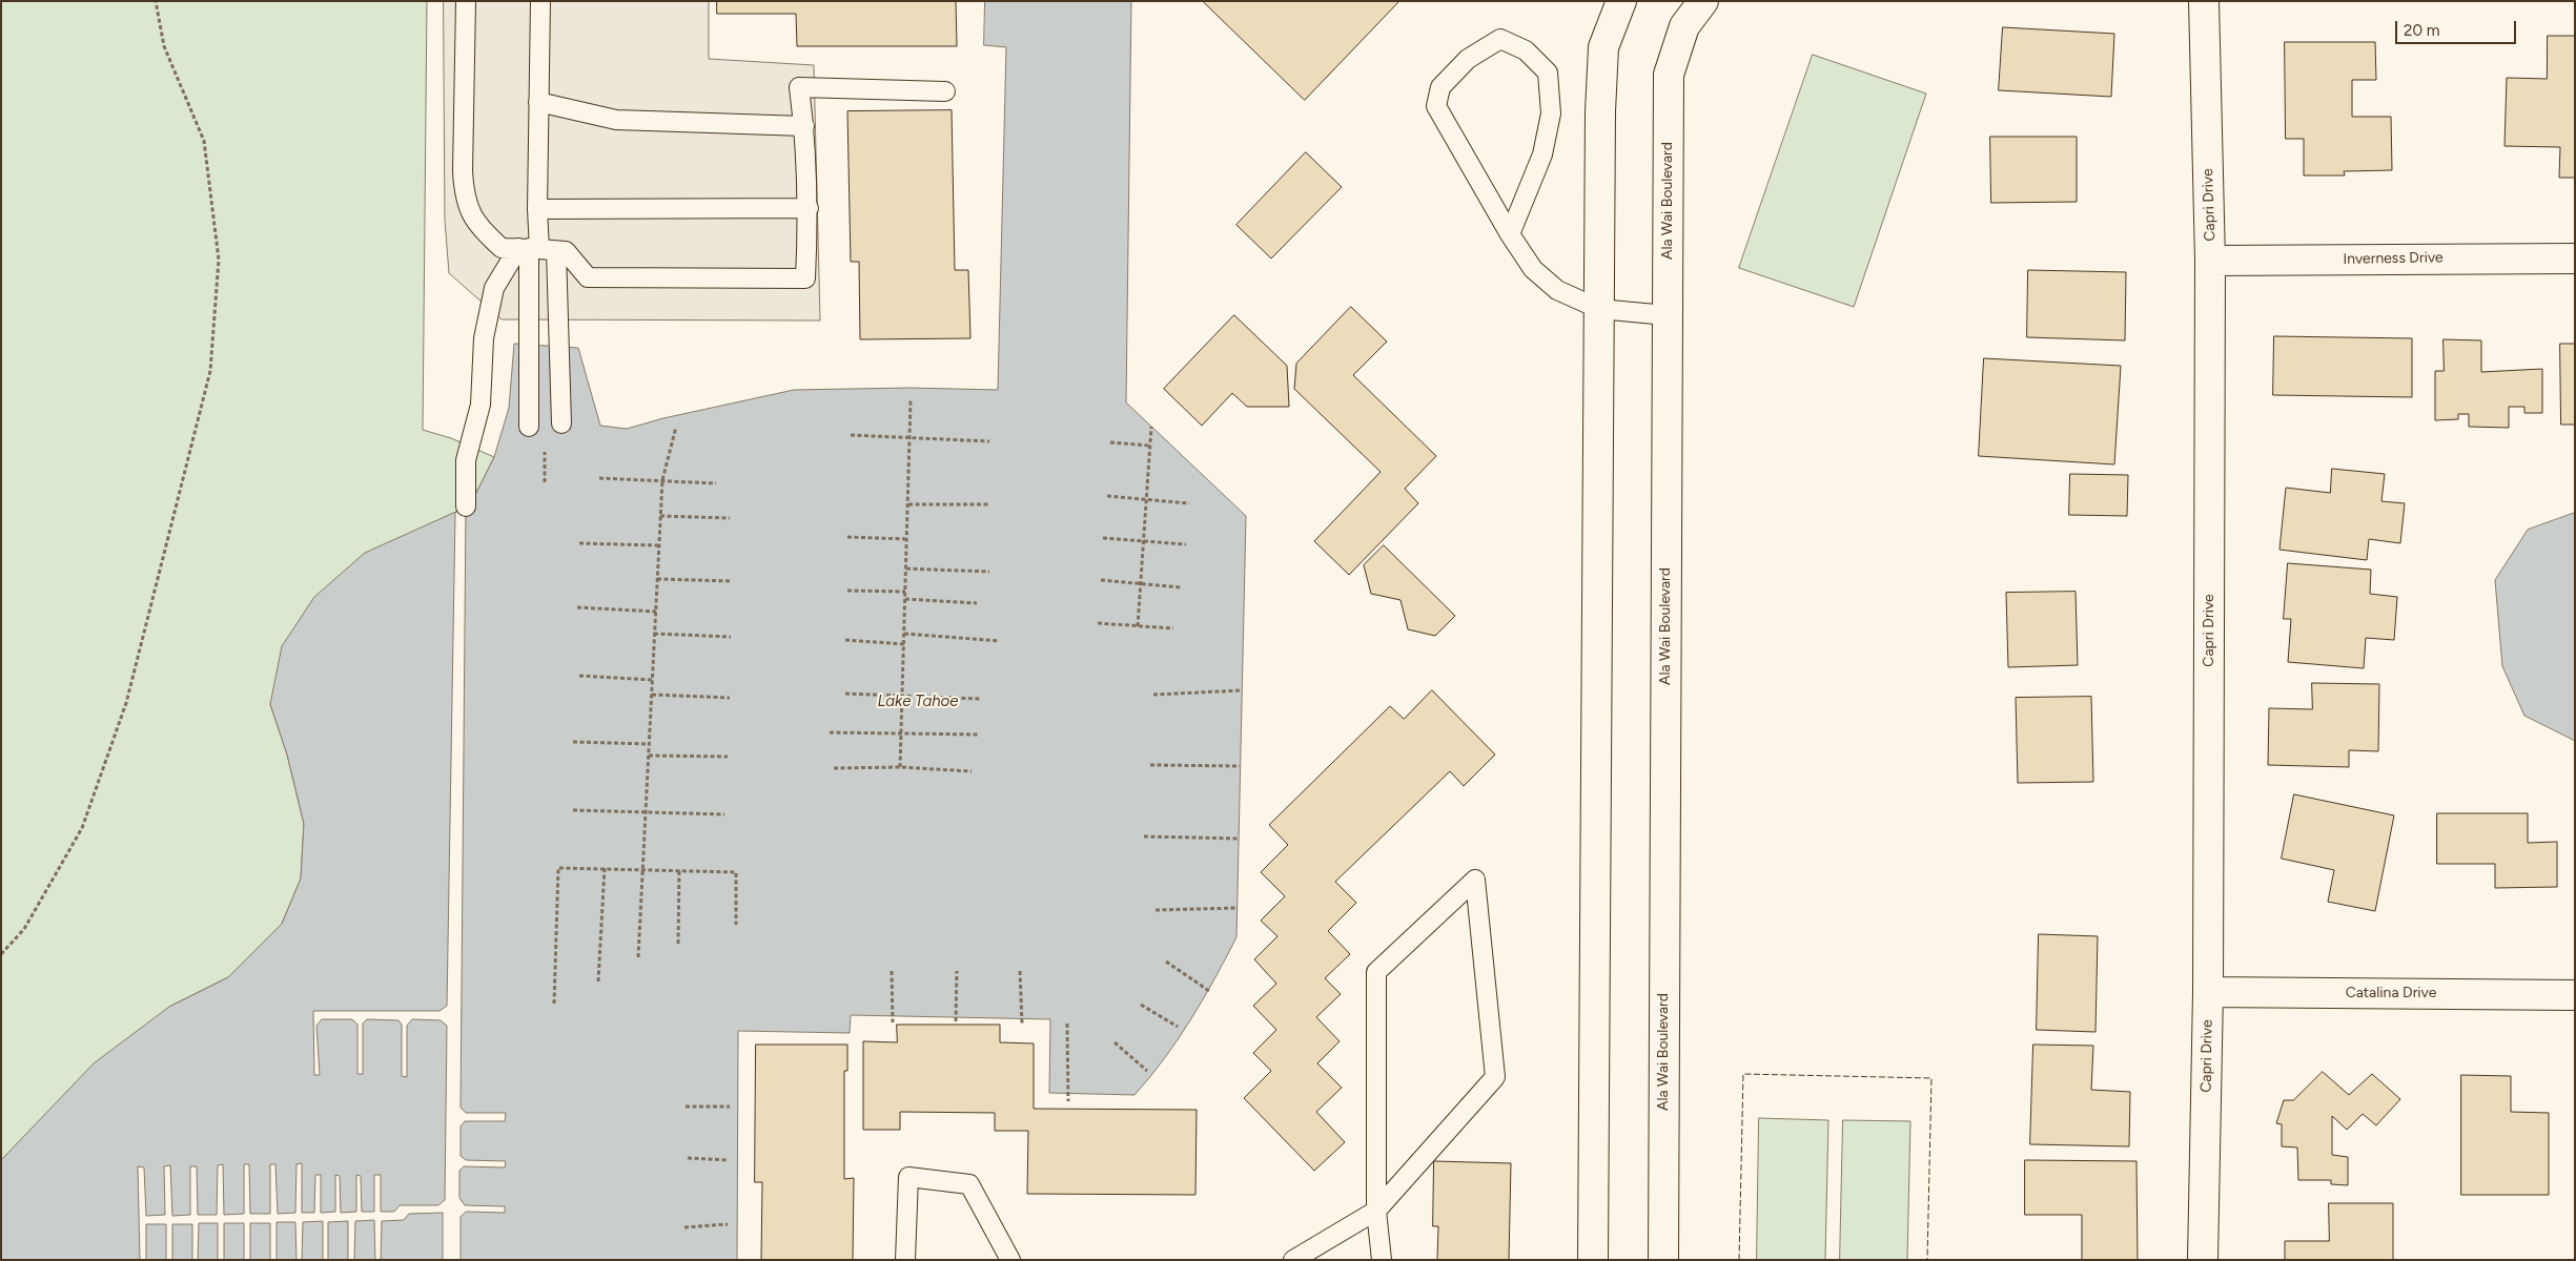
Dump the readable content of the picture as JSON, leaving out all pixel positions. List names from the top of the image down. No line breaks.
{"streets":{"street":["Ala Wai Boulevard","Capri Drive","Inverness Drive","Catalina Drive"]},"crossings":[["Capri Drive","Inverness Drive"],["Capri Drive","Catalina Drive"]],"water":["Lake Tahoe"],"scale_bar":"20 m"}
